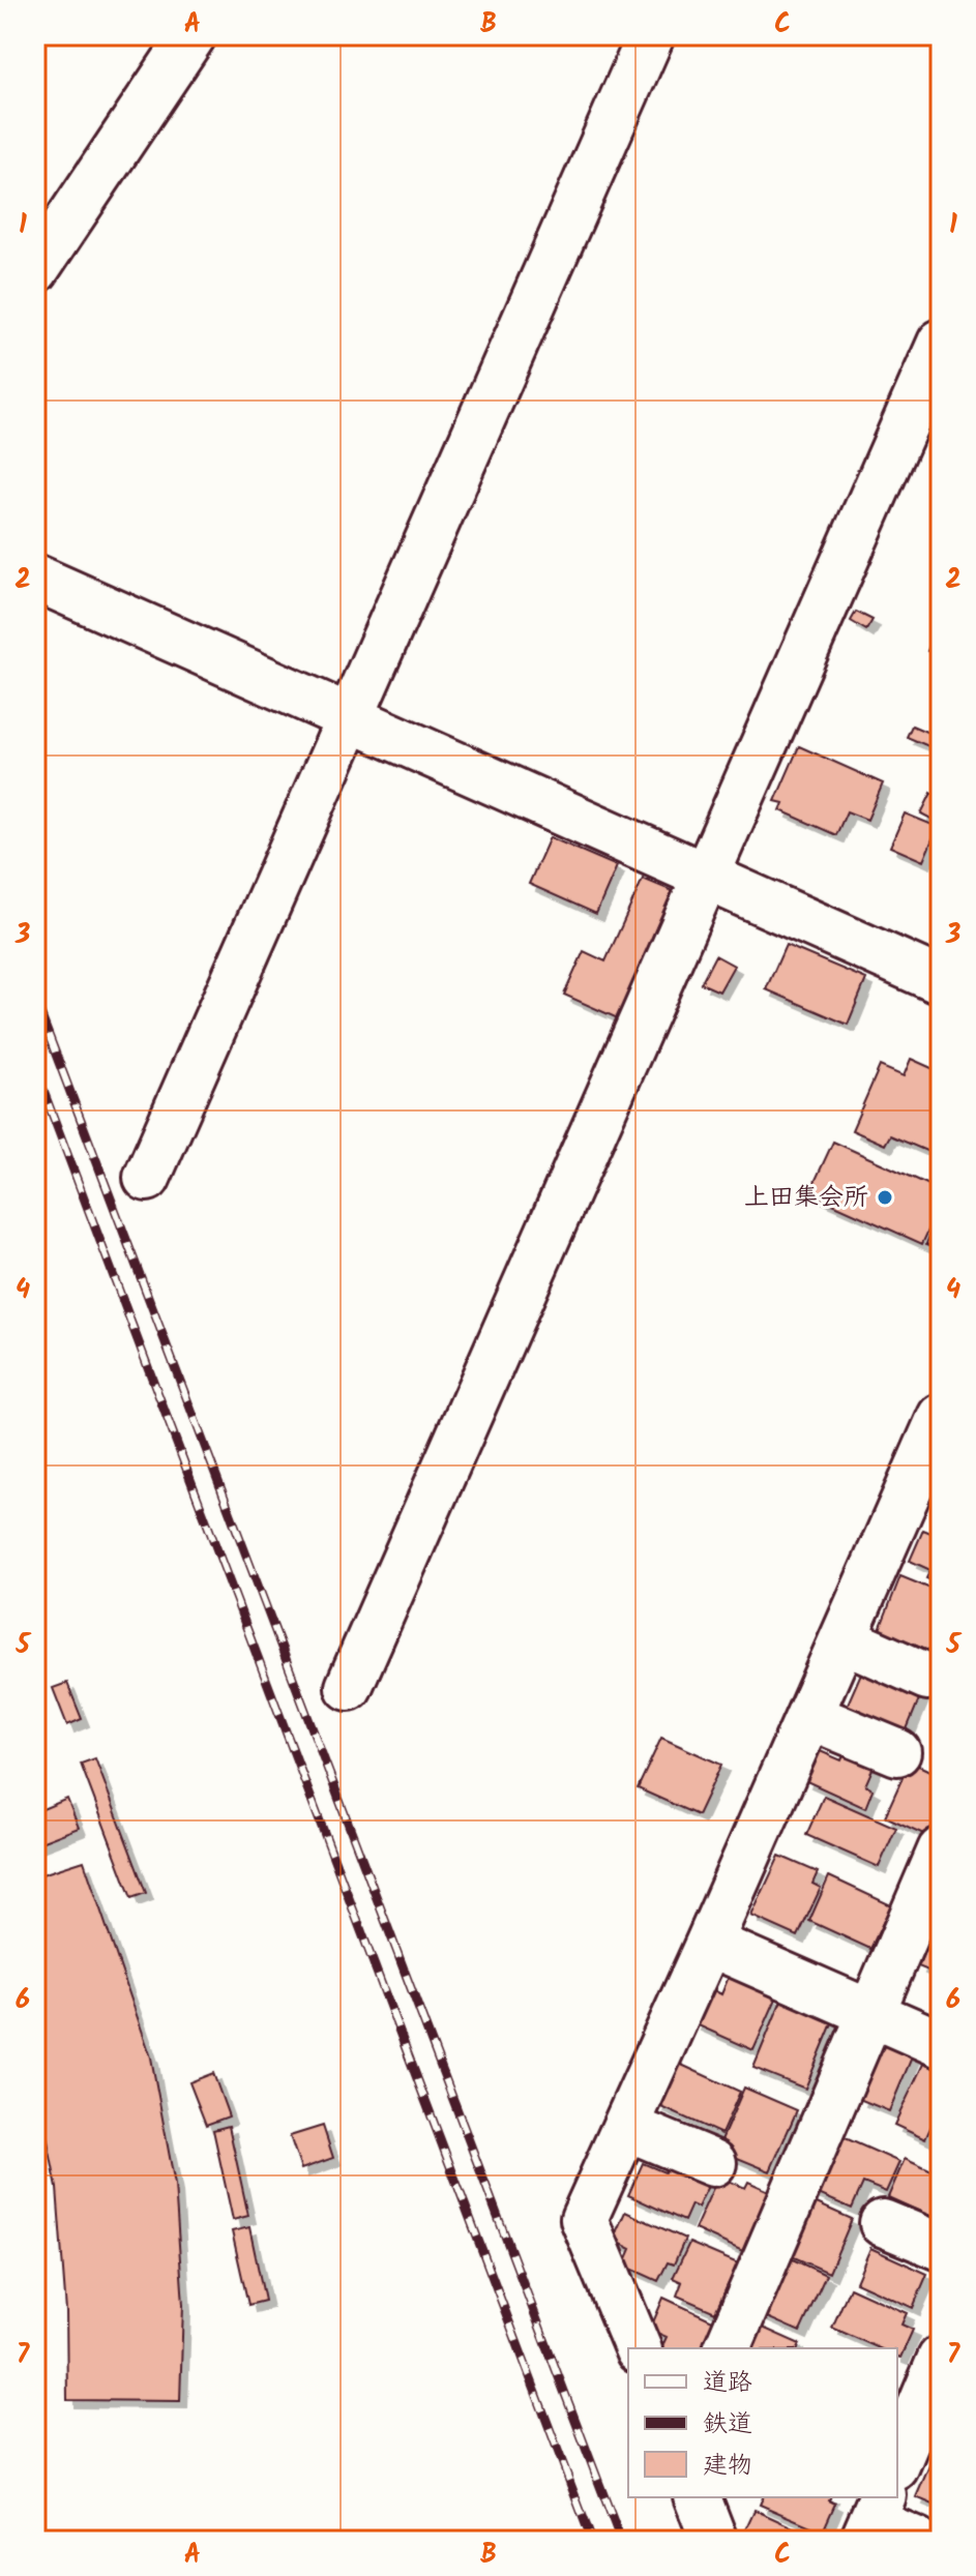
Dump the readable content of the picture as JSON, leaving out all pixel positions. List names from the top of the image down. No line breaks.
{"places":["上田集会所"],"legend":["道路","鉄道","建物"],"grid":{"columns":["A","B","C"],"rows":["1","2","3","4","5","6","7"]}}
